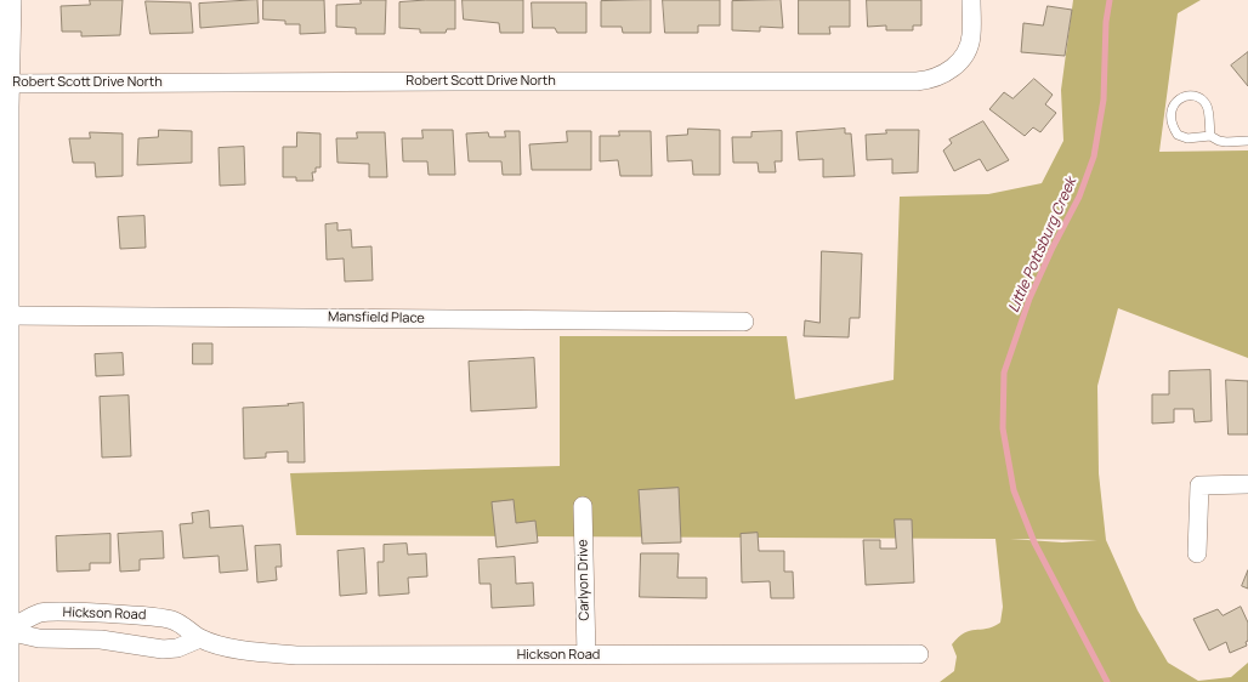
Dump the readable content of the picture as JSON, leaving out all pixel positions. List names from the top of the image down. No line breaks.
{"streets":{"street":["Robert Scott Drive North","Mansfield Place","Carlyon Drive","Hickson Road"]},"crossings":[["Carlyon Drive","Hickson Road"]],"water":["Little Pottsburg Creek"]}
